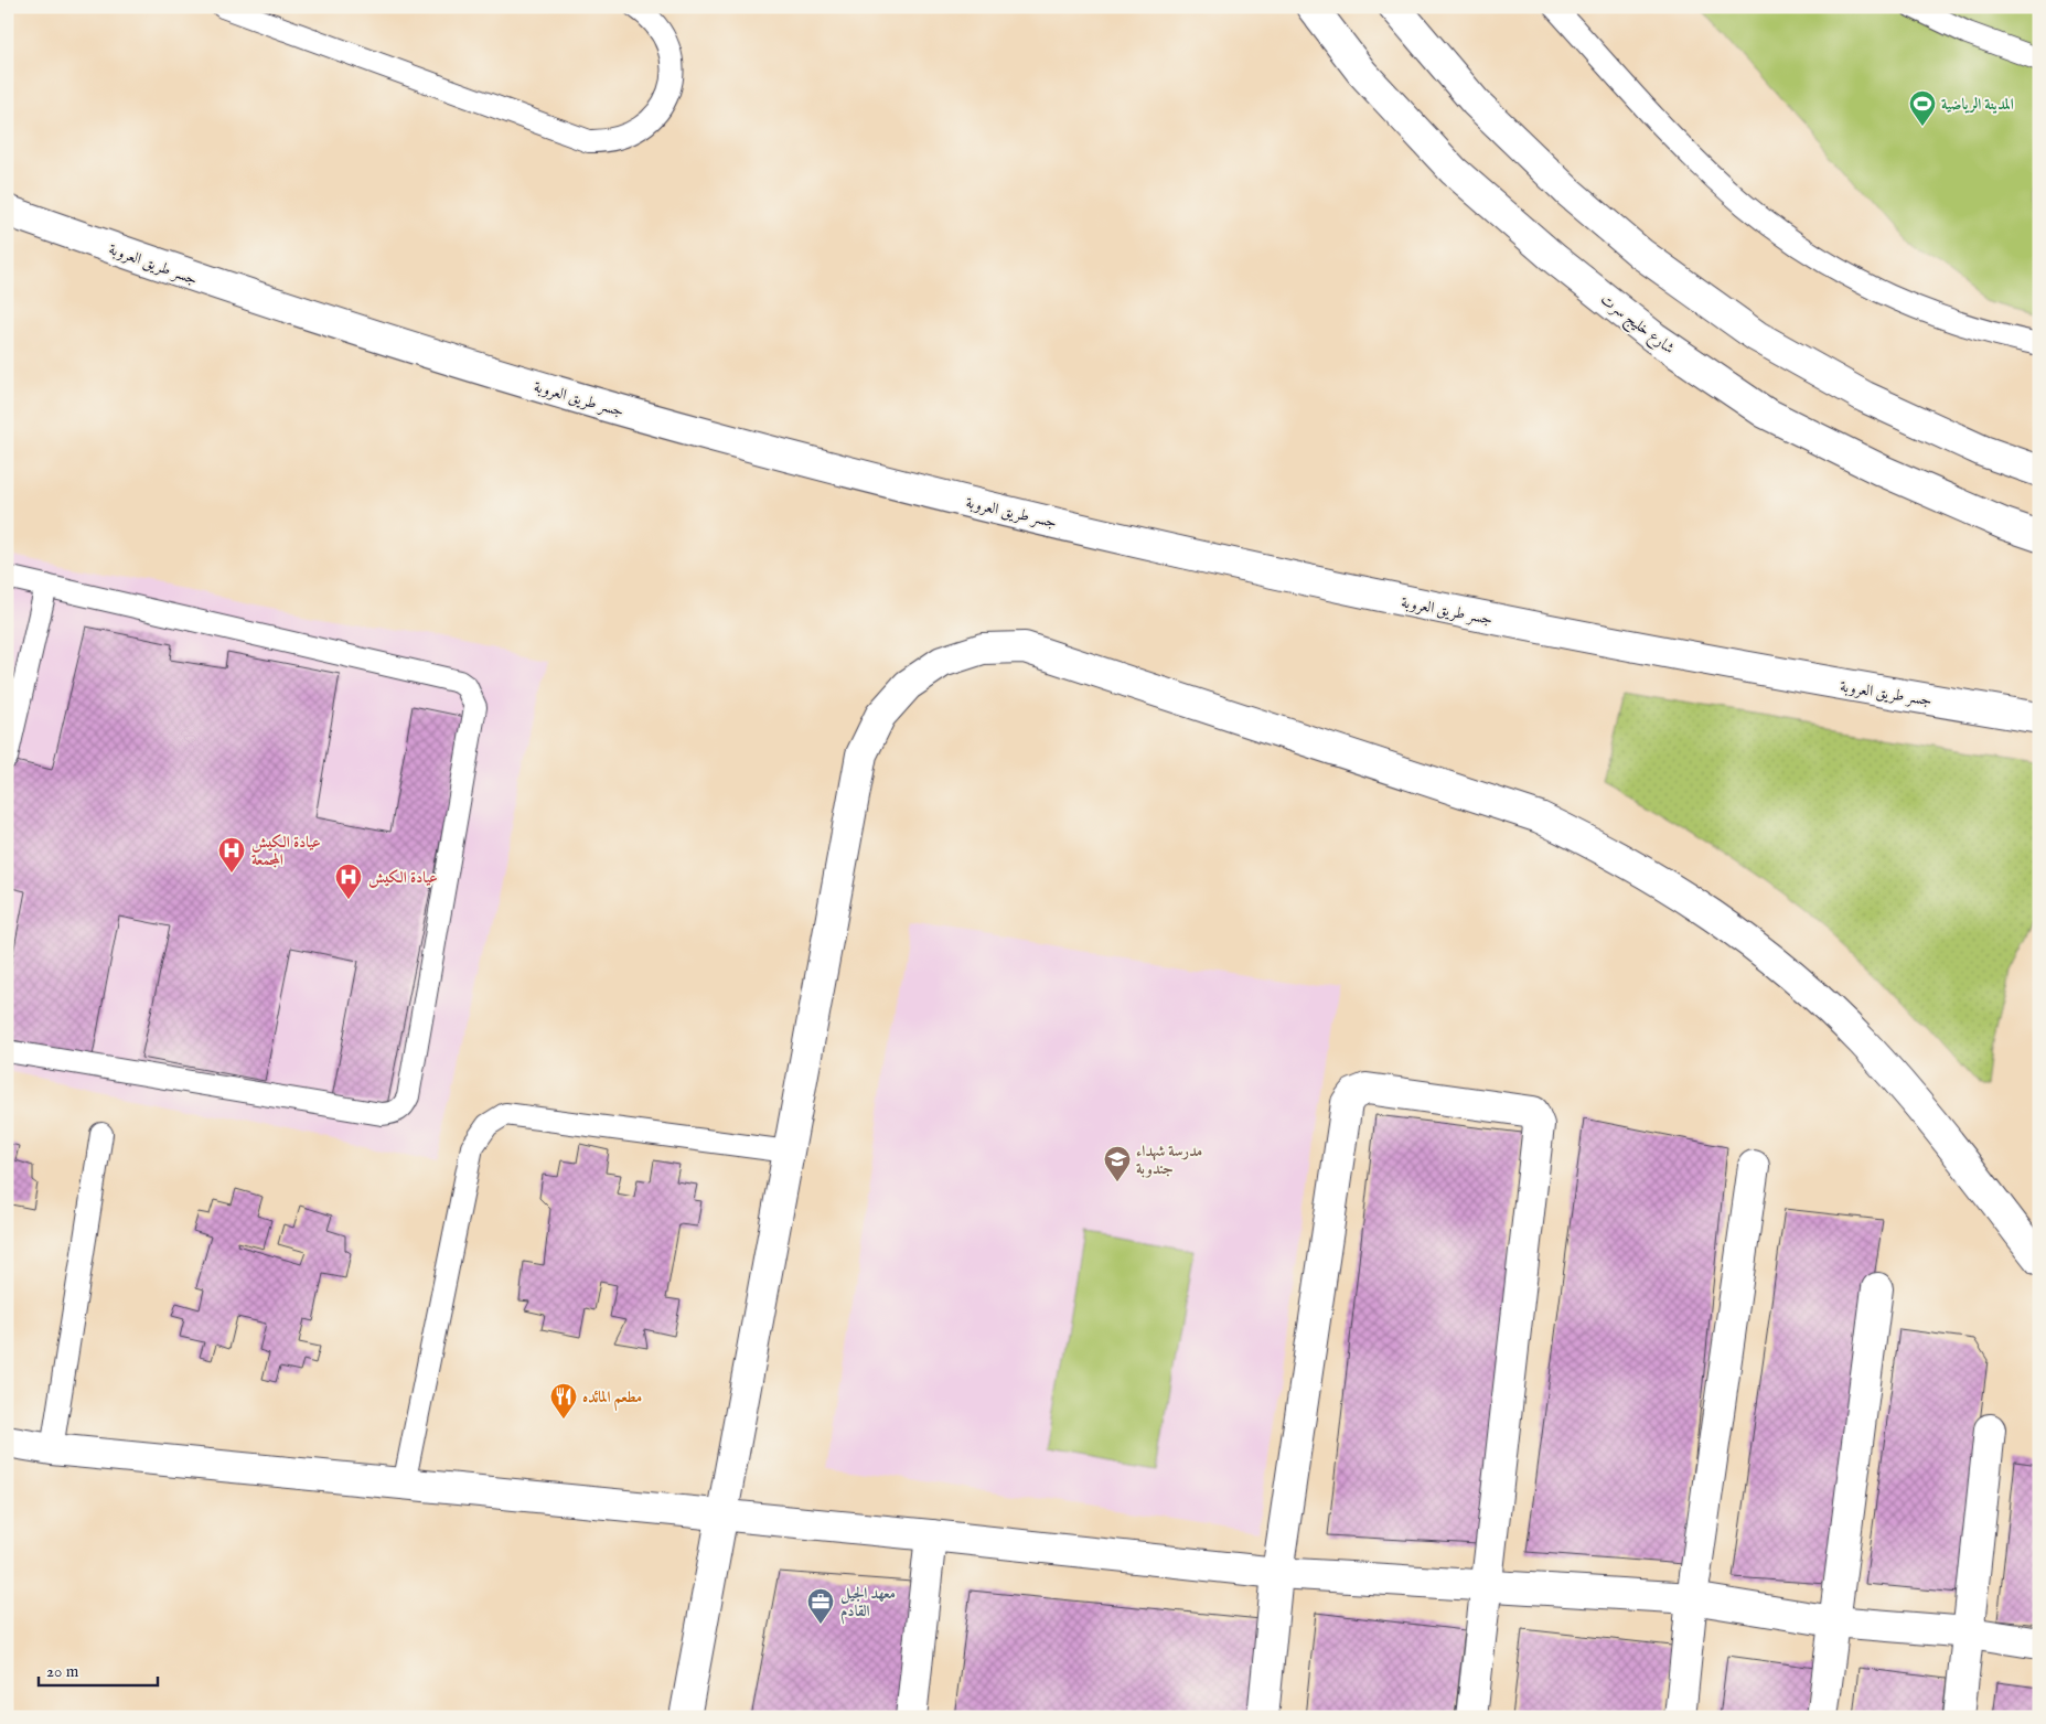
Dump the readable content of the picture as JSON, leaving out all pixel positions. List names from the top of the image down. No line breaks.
{"streets":{"main road":["جسر طريق العروبة","شارع خليج سرت"]},"places":{"sports":["المدينة الرياضية"],"hospital":["عيادة الكيش المجمعة","عيادة الكيش"],"school or university":["مدرسة شهداء جندوبة"],"restaurant":["مطعم المائده"],"office":["معهد الجيل القادم"]},"scale_bar":"20 m"}
